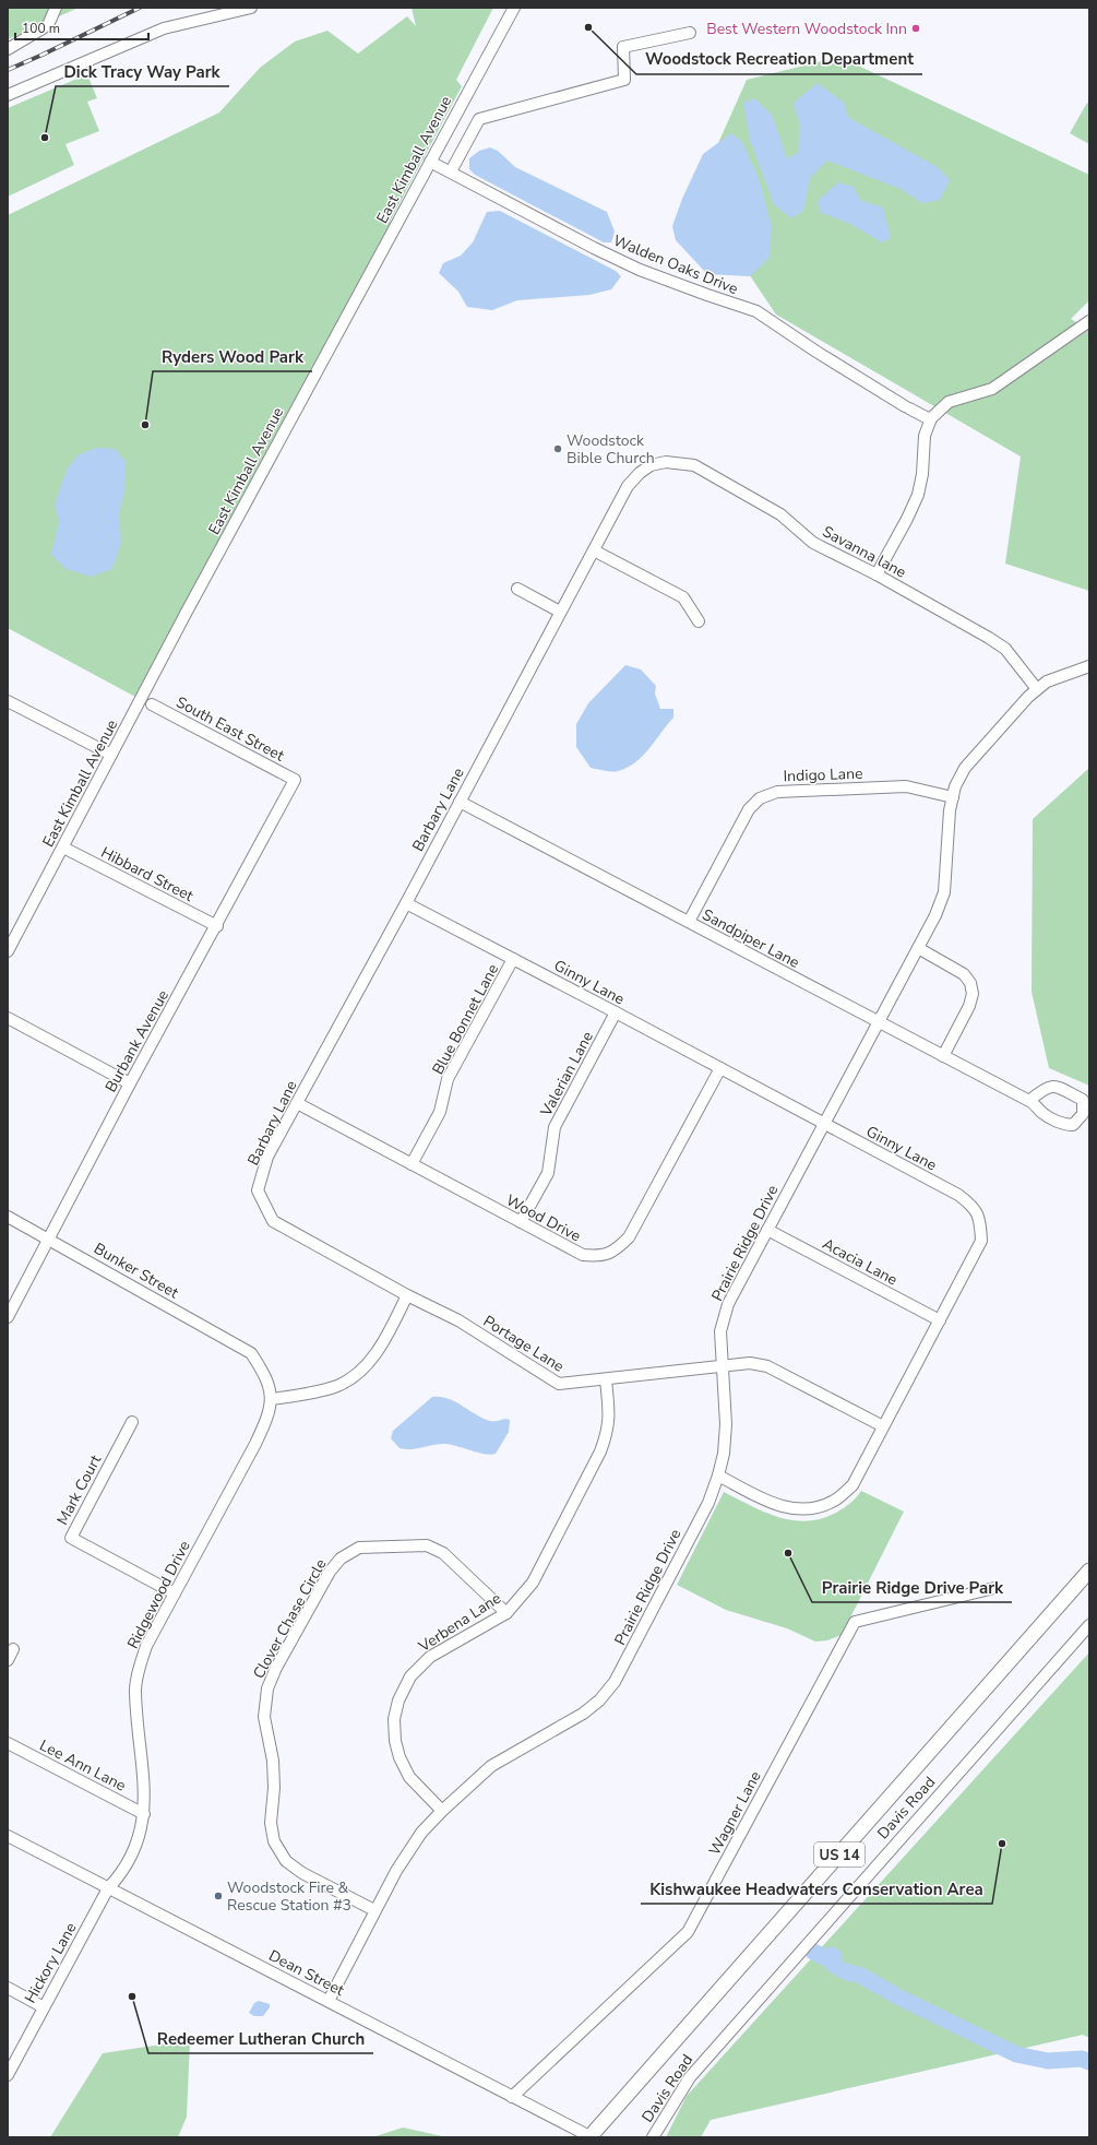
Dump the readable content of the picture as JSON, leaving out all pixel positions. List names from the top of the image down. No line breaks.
{"streets":{"main road":["US 14"],"street":["East Kimball Avenue","Walden Oaks Drive","Savanna lane","South East Street","Indigo Lane","Barbary Lane","Hibbard Street","Sandpiper Lane","Ginny Lane","Blue Bonnet Lane","Burbank Avenue","Valerian Lane","Wood Drive","Prairie Ridge Drive","Acacia Lane","Bunker Street","Portage Lane","Mark Court","Ridgewood Drive","Clover Chase Circle","Verbena Lane","Lee Ann Lane","Davis Road","Wagner Lane","Hickory Lane","Dean Street"]},"crossings":[["East Kimball Avenue","Walden Oaks Drive"],["East Kimball Avenue","Hibbard Street"],["Savanna lane","Barbary Lane"],["Savanna lane","Prairie Ridge Drive"],["South East Street","Burbank Avenue"],["Indigo Lane","Sandpiper Lane"],["Indigo Lane","Prairie Ridge Drive"],["Barbary Lane","Sandpiper Lane"],["Barbary Lane","Ginny Lane"],["Barbary Lane","Wood Drive"],["Barbary Lane","Portage Lane"],["Hibbard Street","Burbank Avenue"],["Sandpiper Lane","Prairie Ridge Drive"],["Ginny Lane","Blue Bonnet Lane"],["Ginny Lane","Valerian Lane"],["Ginny Lane","Wood Drive"],["Ginny Lane","Prairie Ridge Drive"],["Ginny Lane","Acacia Lane"],["Ginny Lane","Portage Lane"],["Blue Bonnet Lane","Wood Drive"],["Burbank Avenue","Bunker Street"],["Valerian Lane","Wood Drive"],["Prairie Ridge Drive","Acacia Lane"],["Prairie Ridge Drive","Portage Lane"],["Prairie Ridge Drive","Clover Chase Circle"],["Prairie Ridge Drive","Verbena Lane"],["Prairie Ridge Drive","Dean Street"],["Bunker Street","Ridgewood Drive"],["Portage Lane","Verbena Lane"],["Mark Court","Ridgewood Drive"],["Ridgewood Drive","Lee Ann Lane"],["Ridgewood Drive","Hickory Lane"],["Ridgewood Drive","Dean Street"],["Clover Chase Circle","Verbena Lane"],["Wagner Lane","Dean Street"],["US 14","Dean Street"],["Hickory Lane","Dean Street"]],"places":["Woodstock Recreation Department","Best Western Woodstock Inn","Dick Tracy Way Park","Ryders Wood Park","Woodstock Bible Church","Prairie Ridge Drive Park","Kishwaukee Headwaters Conservation Area","Woodstock Fire & Rescue Station #3","Redeemer Lutheran Church"],"scale_bar":"100 m"}
